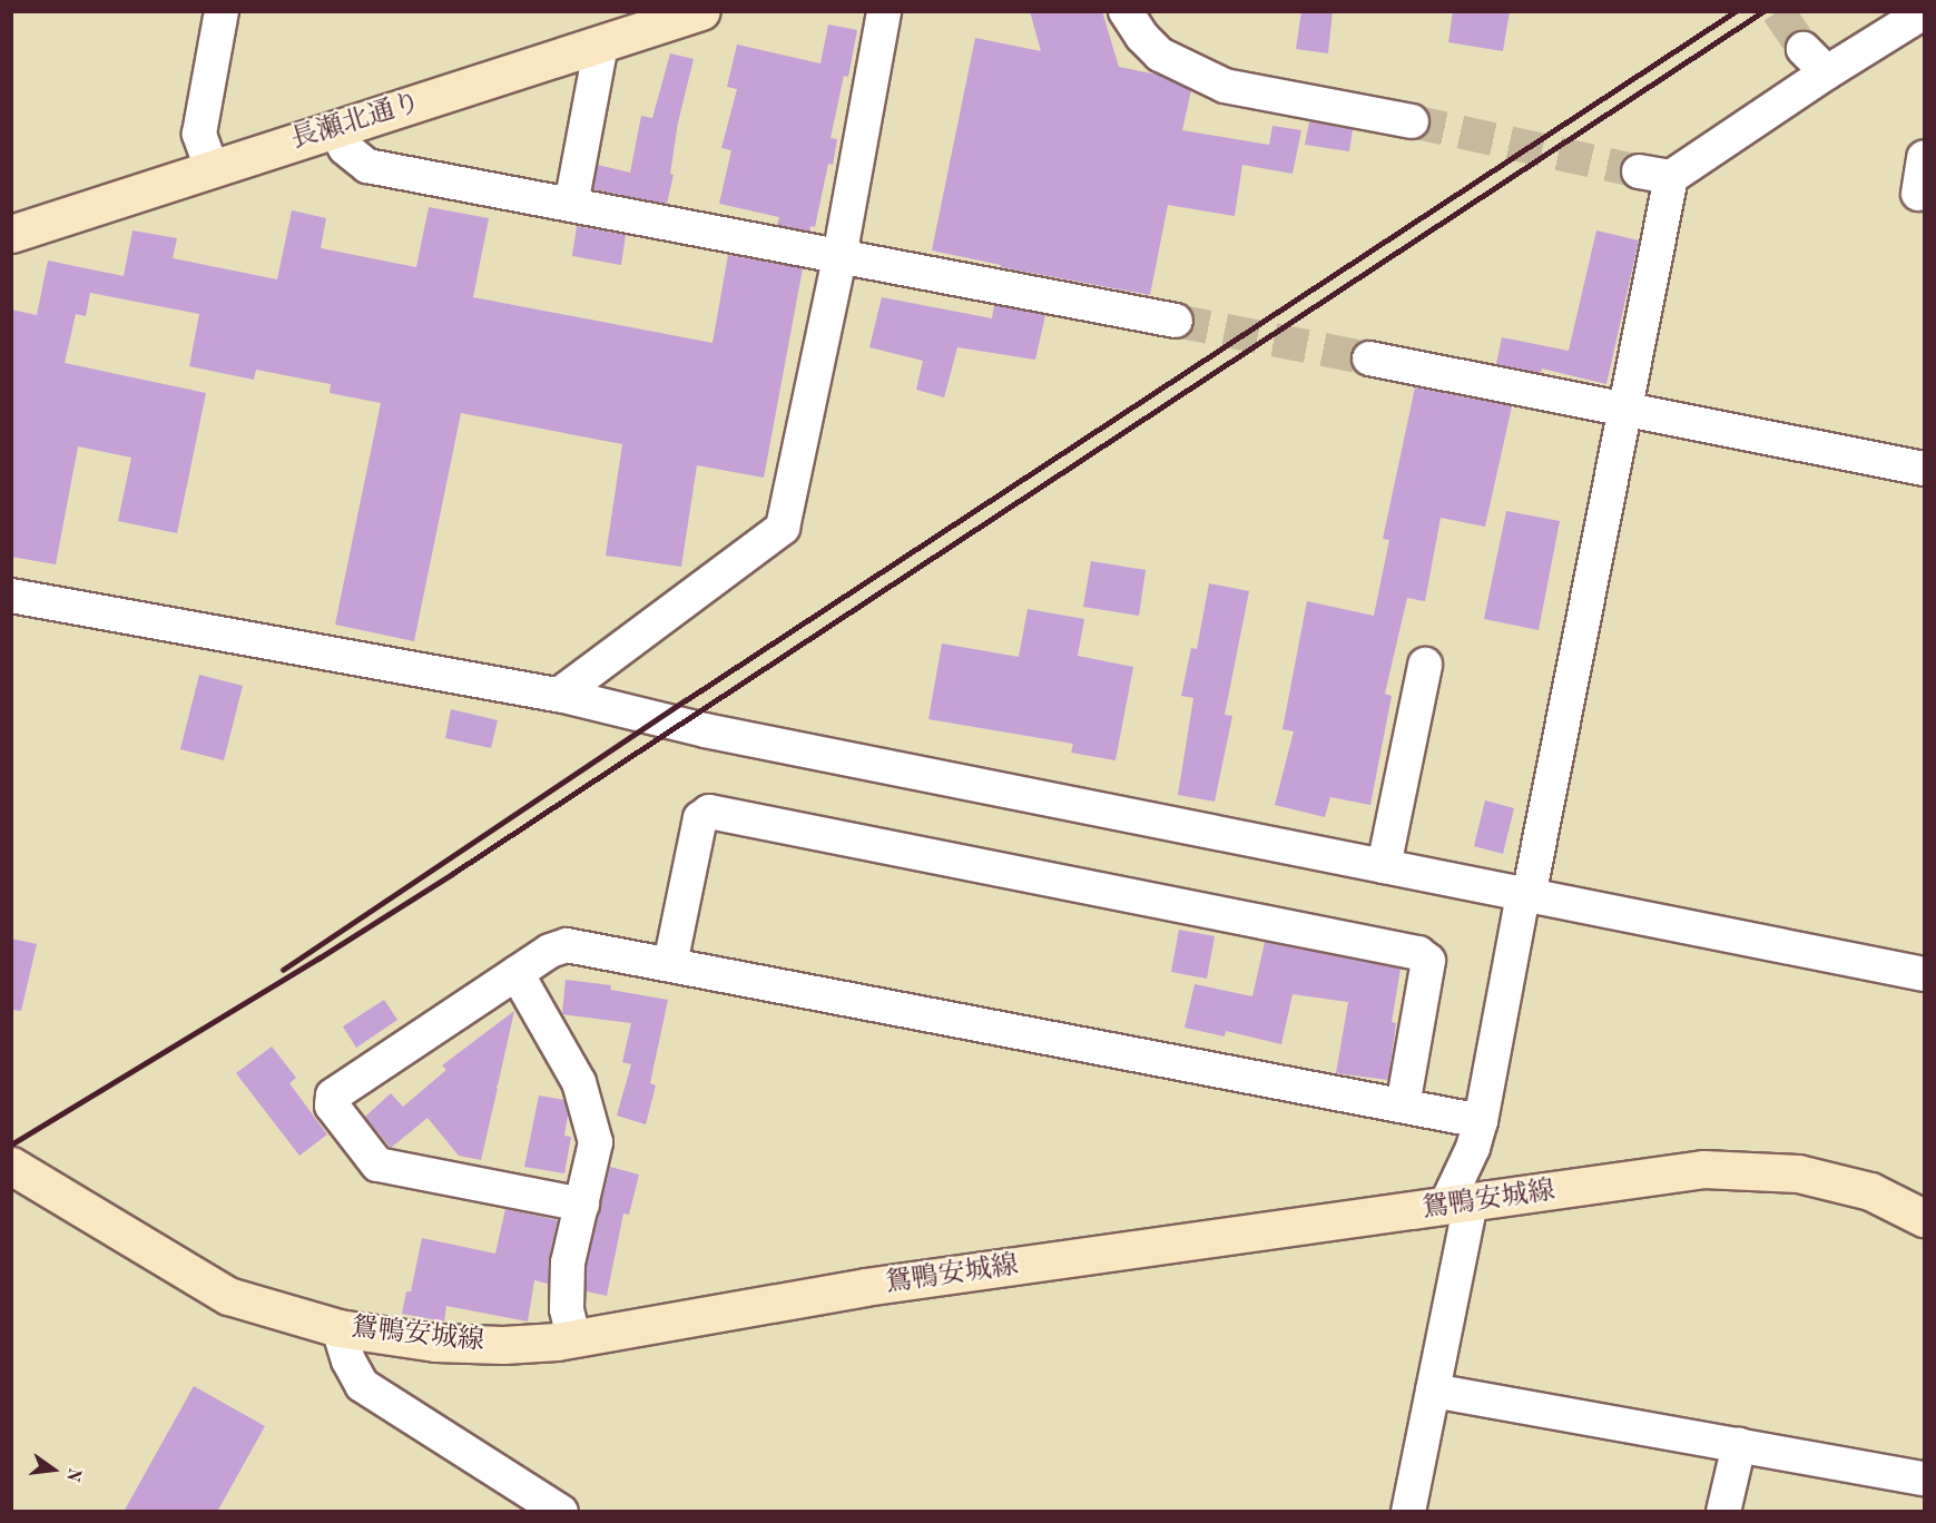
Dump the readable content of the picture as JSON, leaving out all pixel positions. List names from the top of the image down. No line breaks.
{"streets":{"main road":["長瀬北通り","鴛鴨安城線"]},"north":"right"}
